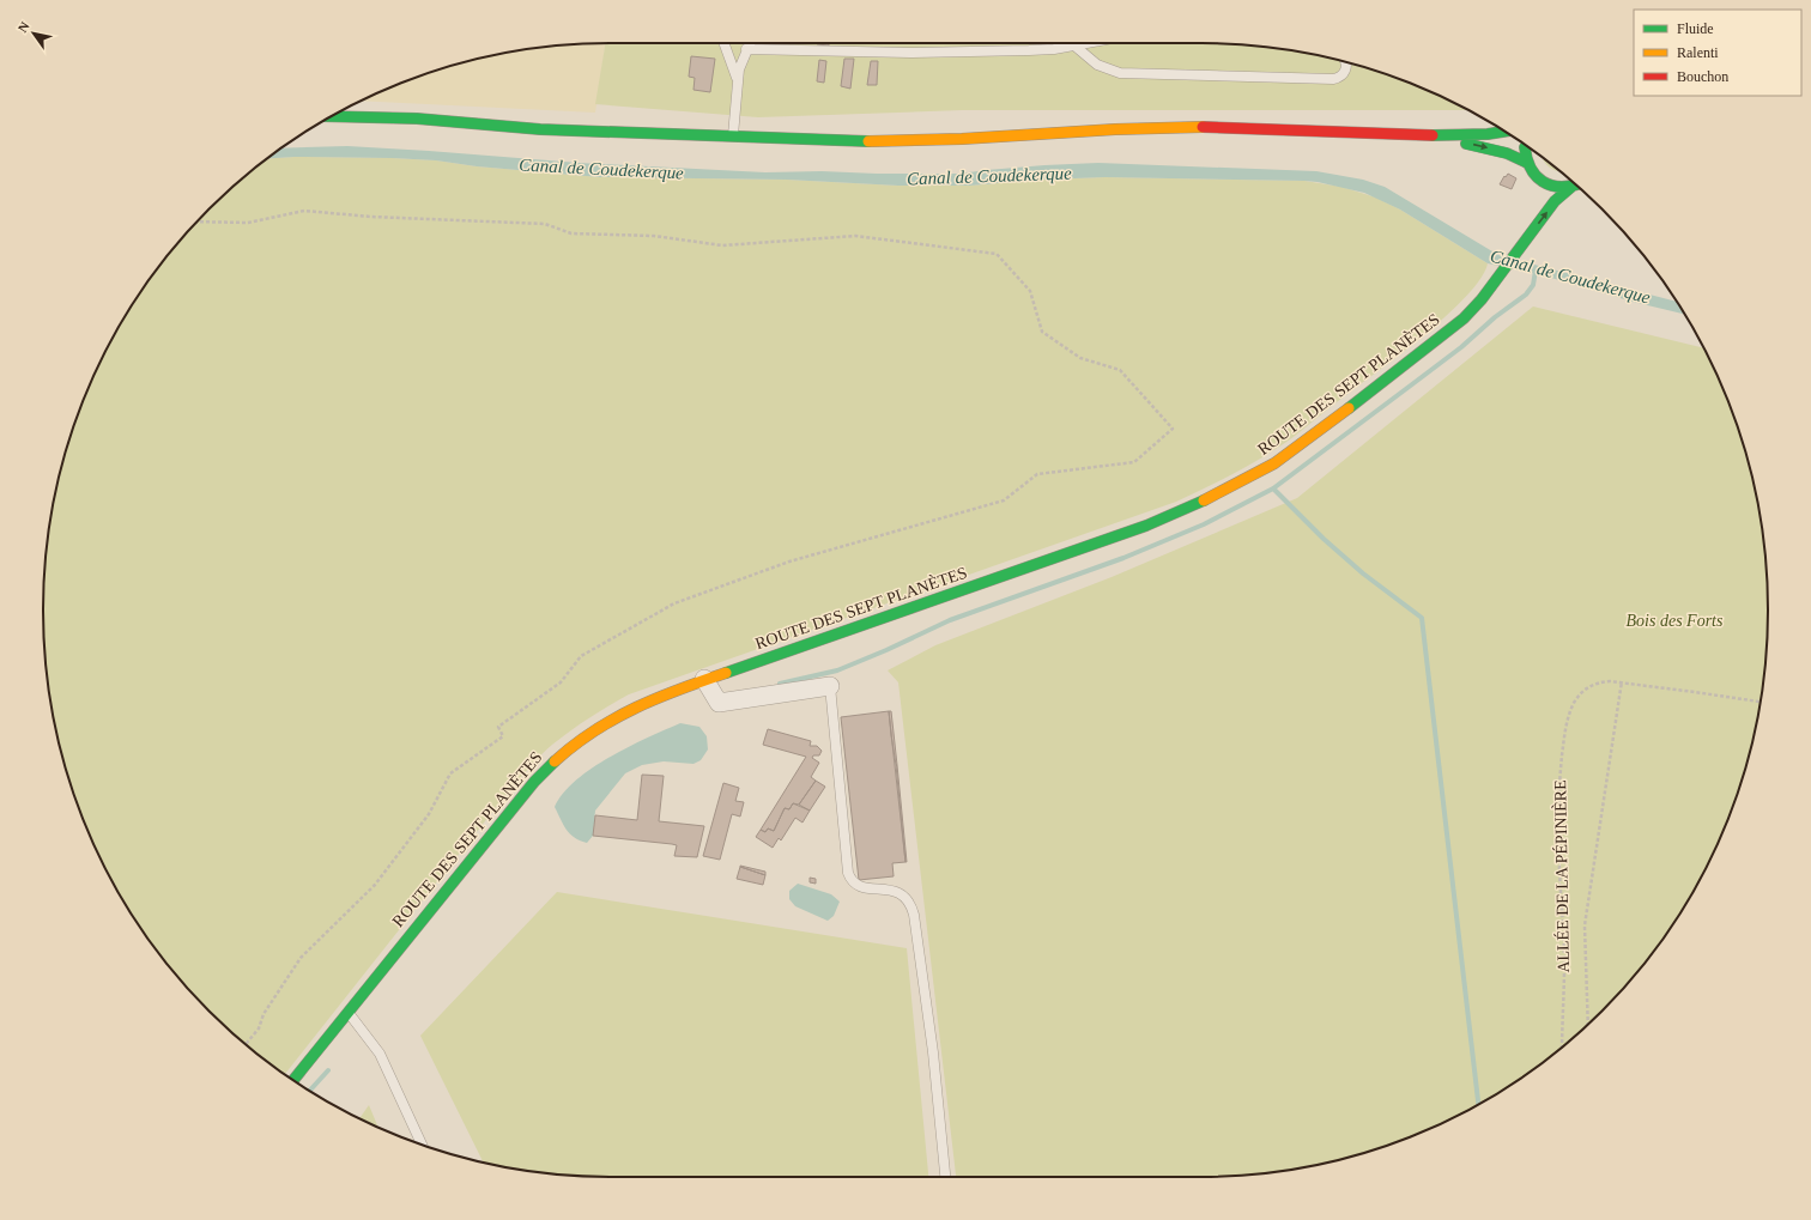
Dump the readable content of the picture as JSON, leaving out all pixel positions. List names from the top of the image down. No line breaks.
{"streets":{"main road":["ROUTE DES SEPT PLANÈTES"],"path":["ALLÉE DE LA PÉPINIÈRE"]},"water":["Canal de Coudekerque"],"parks":["Bois des Forts"],"legend":["Fluide","Ralenti","Bouchon"],"north":"top left"}
